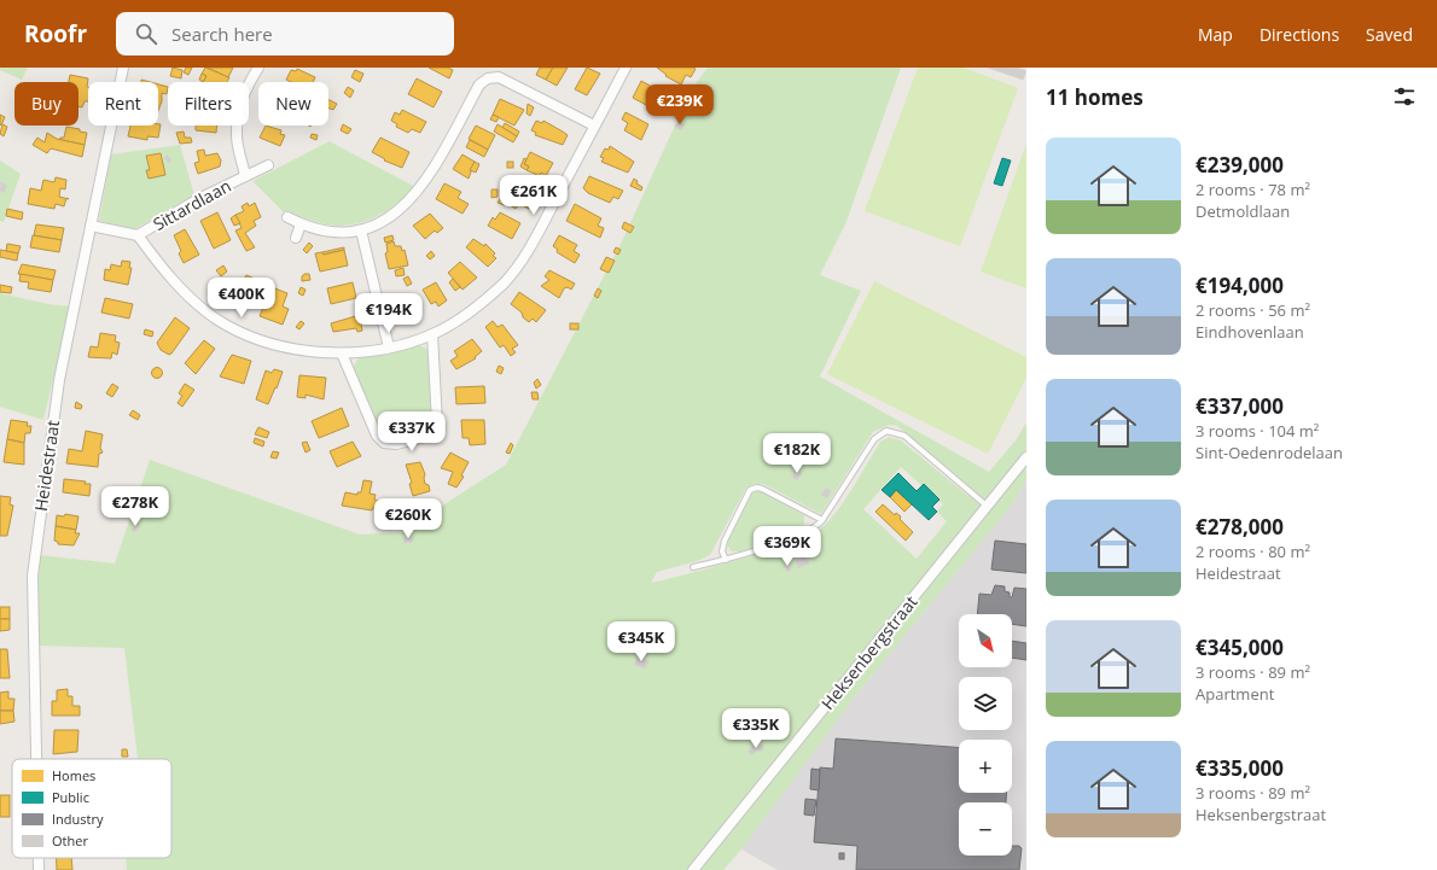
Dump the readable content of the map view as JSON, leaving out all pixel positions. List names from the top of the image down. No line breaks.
{"streets":{"street":["Sittardlaan","Heidestraat","Heksenbergstraat"]},"legend":["Homes","Public","Industry","Other"],"north":"bottom right","page":{"header":"Roofr","search":"Search here","nav":["Map","Directions","Saved"],"heading":"11 homes","chip":["Buy","Rent","Filters","New"],"price":["€239K","€261K","€400K","€194K","€337K","€182K","€278K","€260K","€369K","€345K","€335K"],"list":[{"name":"€239,000","note":"2 rooms · 78 m² · Detmoldlaan"},{"name":"€194,000","note":"2 rooms · 56 m² · Eindhovenlaan"},{"name":"€337,000","note":"3 rooms · 104 m² · Sint-Oedenrodelaan"},{"name":"€278,000","note":"2 rooms · 80 m² · Heidestraat"},{"name":"€345,000","note":"3 rooms · 89 m² · Apartment"},{"name":"€335,000","note":"3 rooms · 89 m² · Heksenbergstraat"}],"map_buttons":["+","−"]}}
